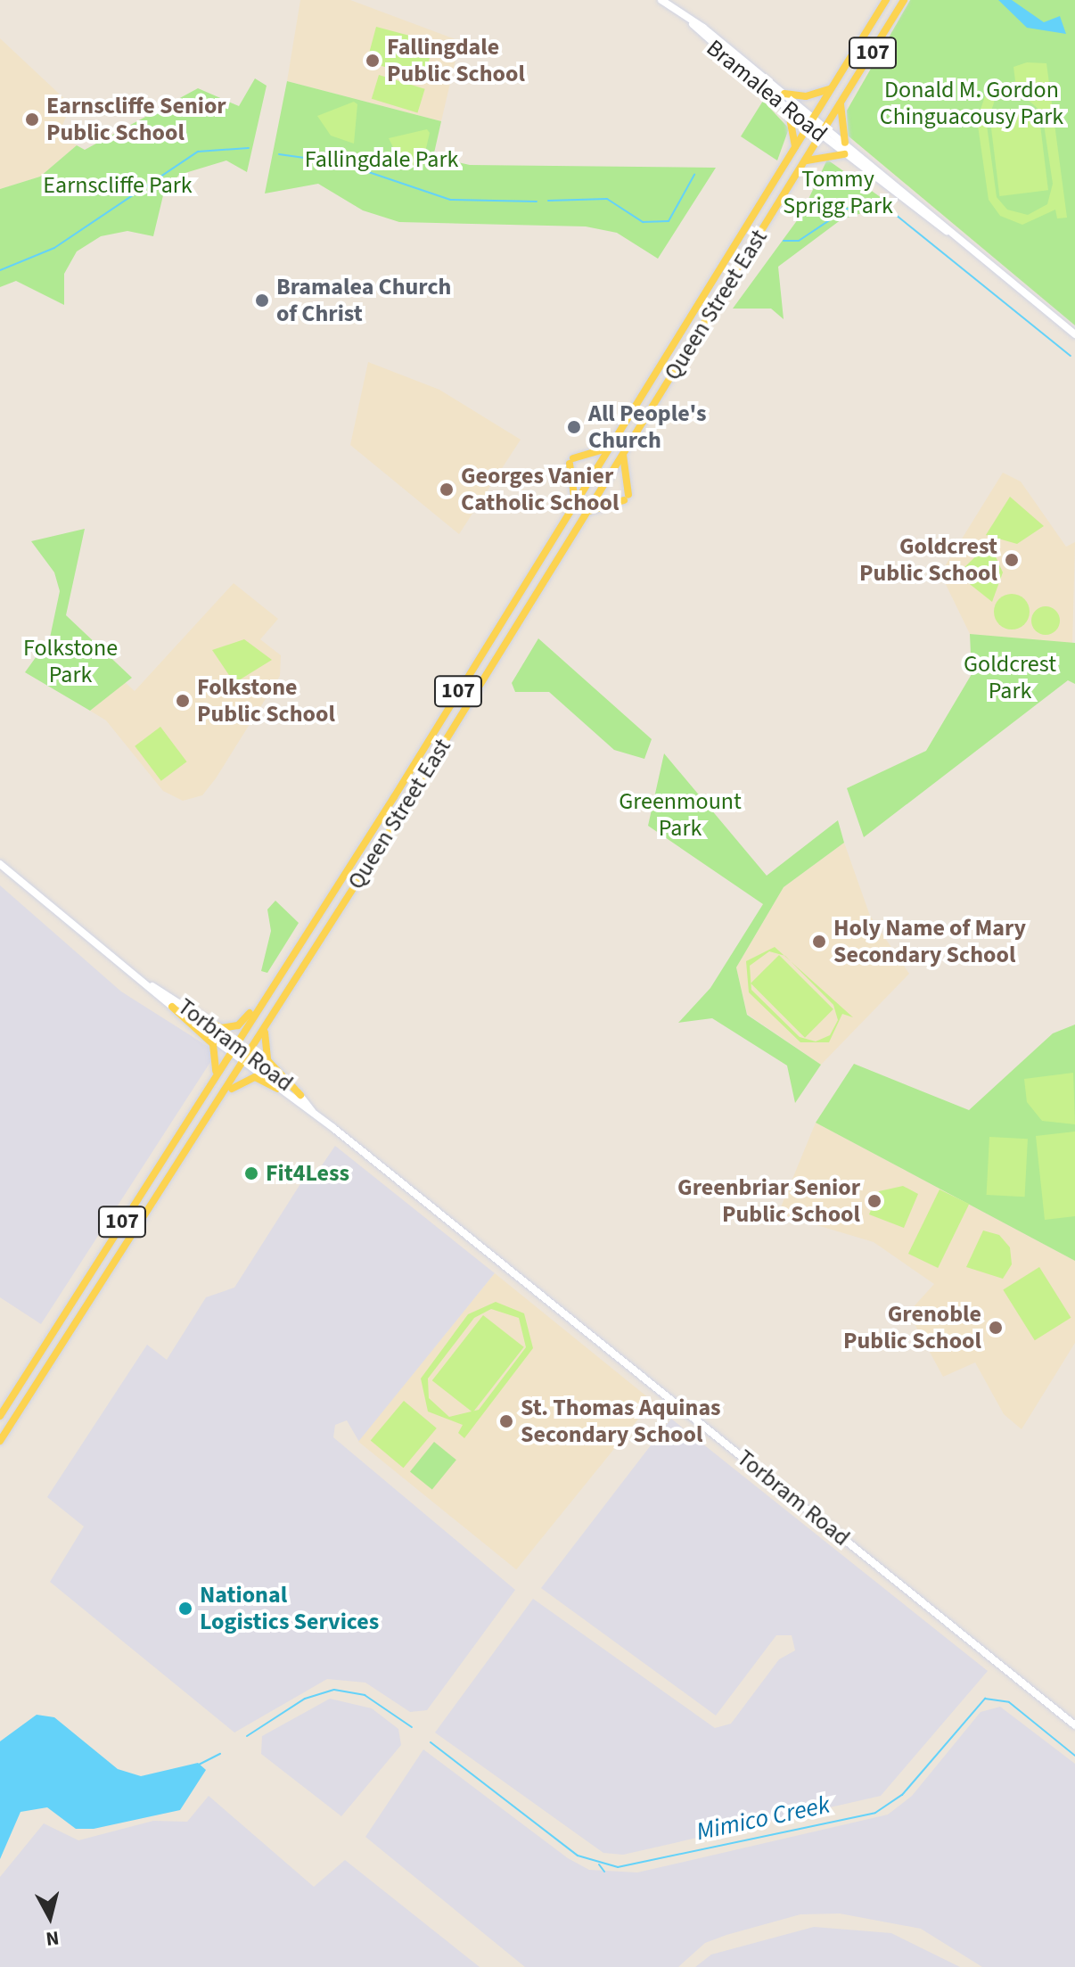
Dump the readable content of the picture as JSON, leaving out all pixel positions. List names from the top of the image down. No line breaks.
{"streets":{"main road":["107","Bramalea Road","Queen Street East","Torbram Road"]},"crossings":[["Bramalea Road","Queen Street East"],["Queen Street East","Torbram Road"]],"water":["Mimico Creek"],"parks":["Donald M. Gordon Chinguacousy Park","Fallingdale Park","Tommy Sprigg Park","Earnscliffe Park","Folkstone Park","Goldcrest Park","Greenmount Park"],"places":["Fallingdale Public School","Earnscliffe Senior Public School","Bramalea Church of Christ","All People's Church","Georges Vanier Catholic School","Goldcrest Public School","Folkstone Public School","Holy Name of Mary Secondary School","Fit4Less","Greenbriar Senior Public School","Grenoble Public School","St. Thomas Aquinas Secondary School","National Logistics Services"],"north":"bottom"}
